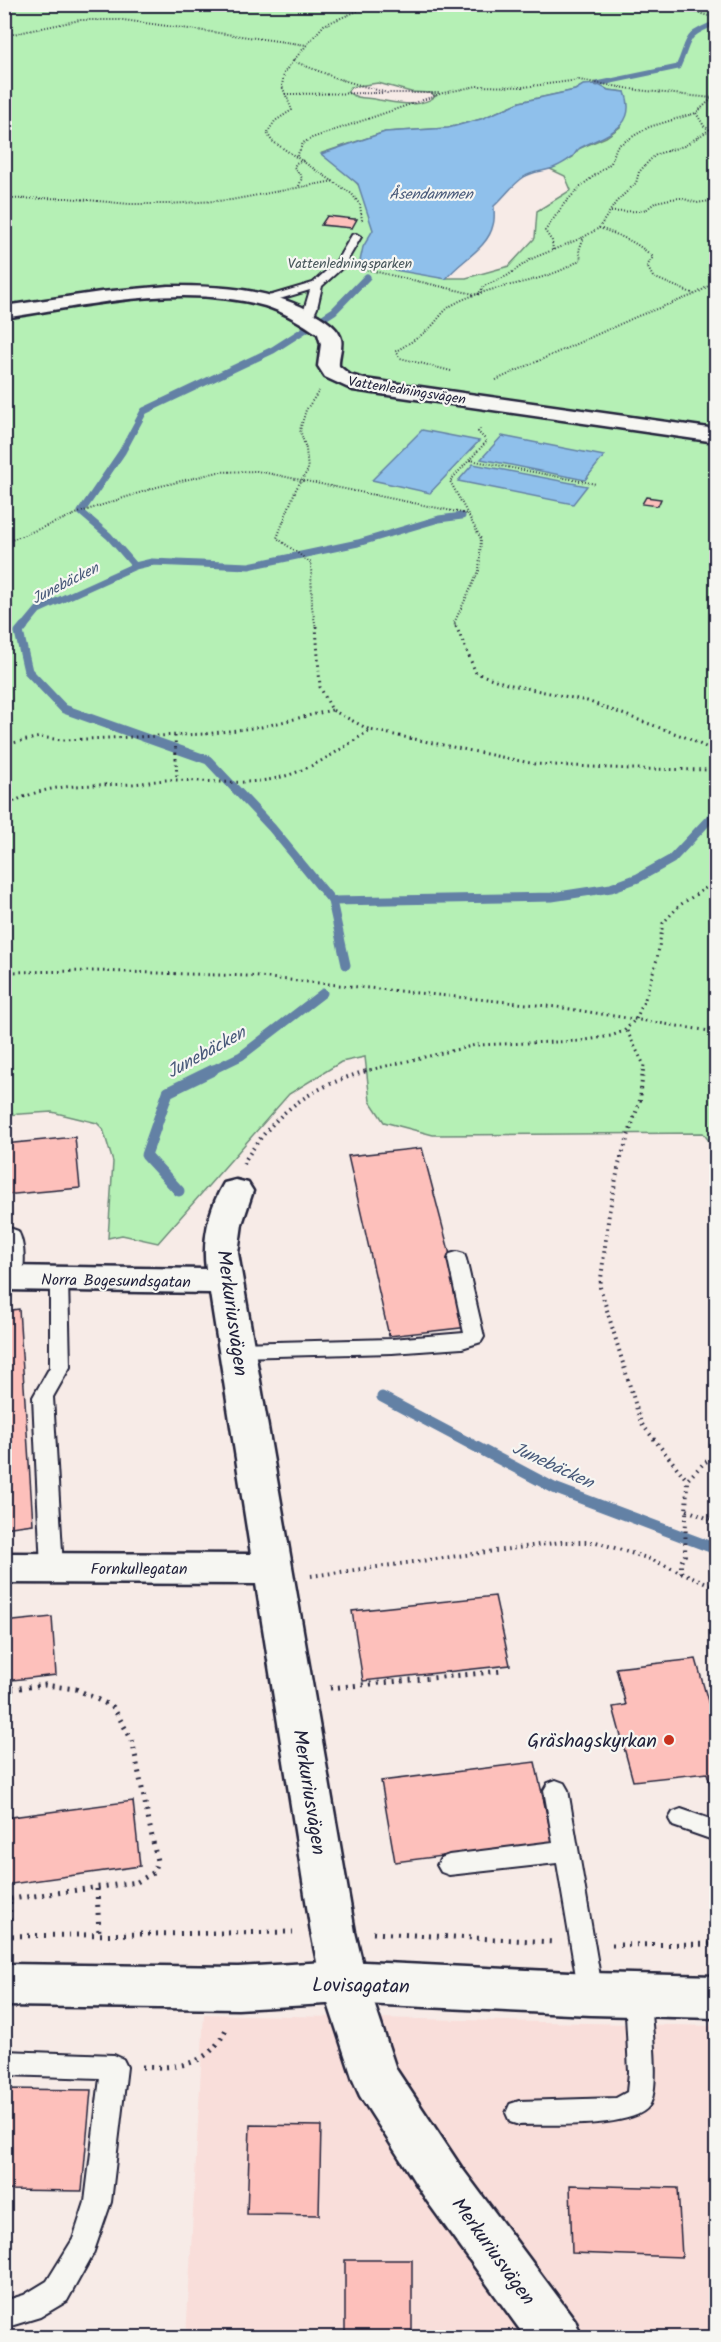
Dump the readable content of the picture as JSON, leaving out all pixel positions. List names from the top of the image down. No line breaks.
{"streets":{"street":["Vattenledningsvägen","Norra Bogesundsgatan","Merkuriusvägen","Fornkullegatan","Lovisagatan"]},"crossings":[["Norra Bogesundsgatan","Merkuriusvägen"],["Merkuriusvägen","Fornkullegatan"],["Merkuriusvägen","Lovisagatan"]],"water":["Åsendammen","Junebäcken"],"parks":["Vattenledningsparken"],"places":["Gräshagskyrkan"]}
